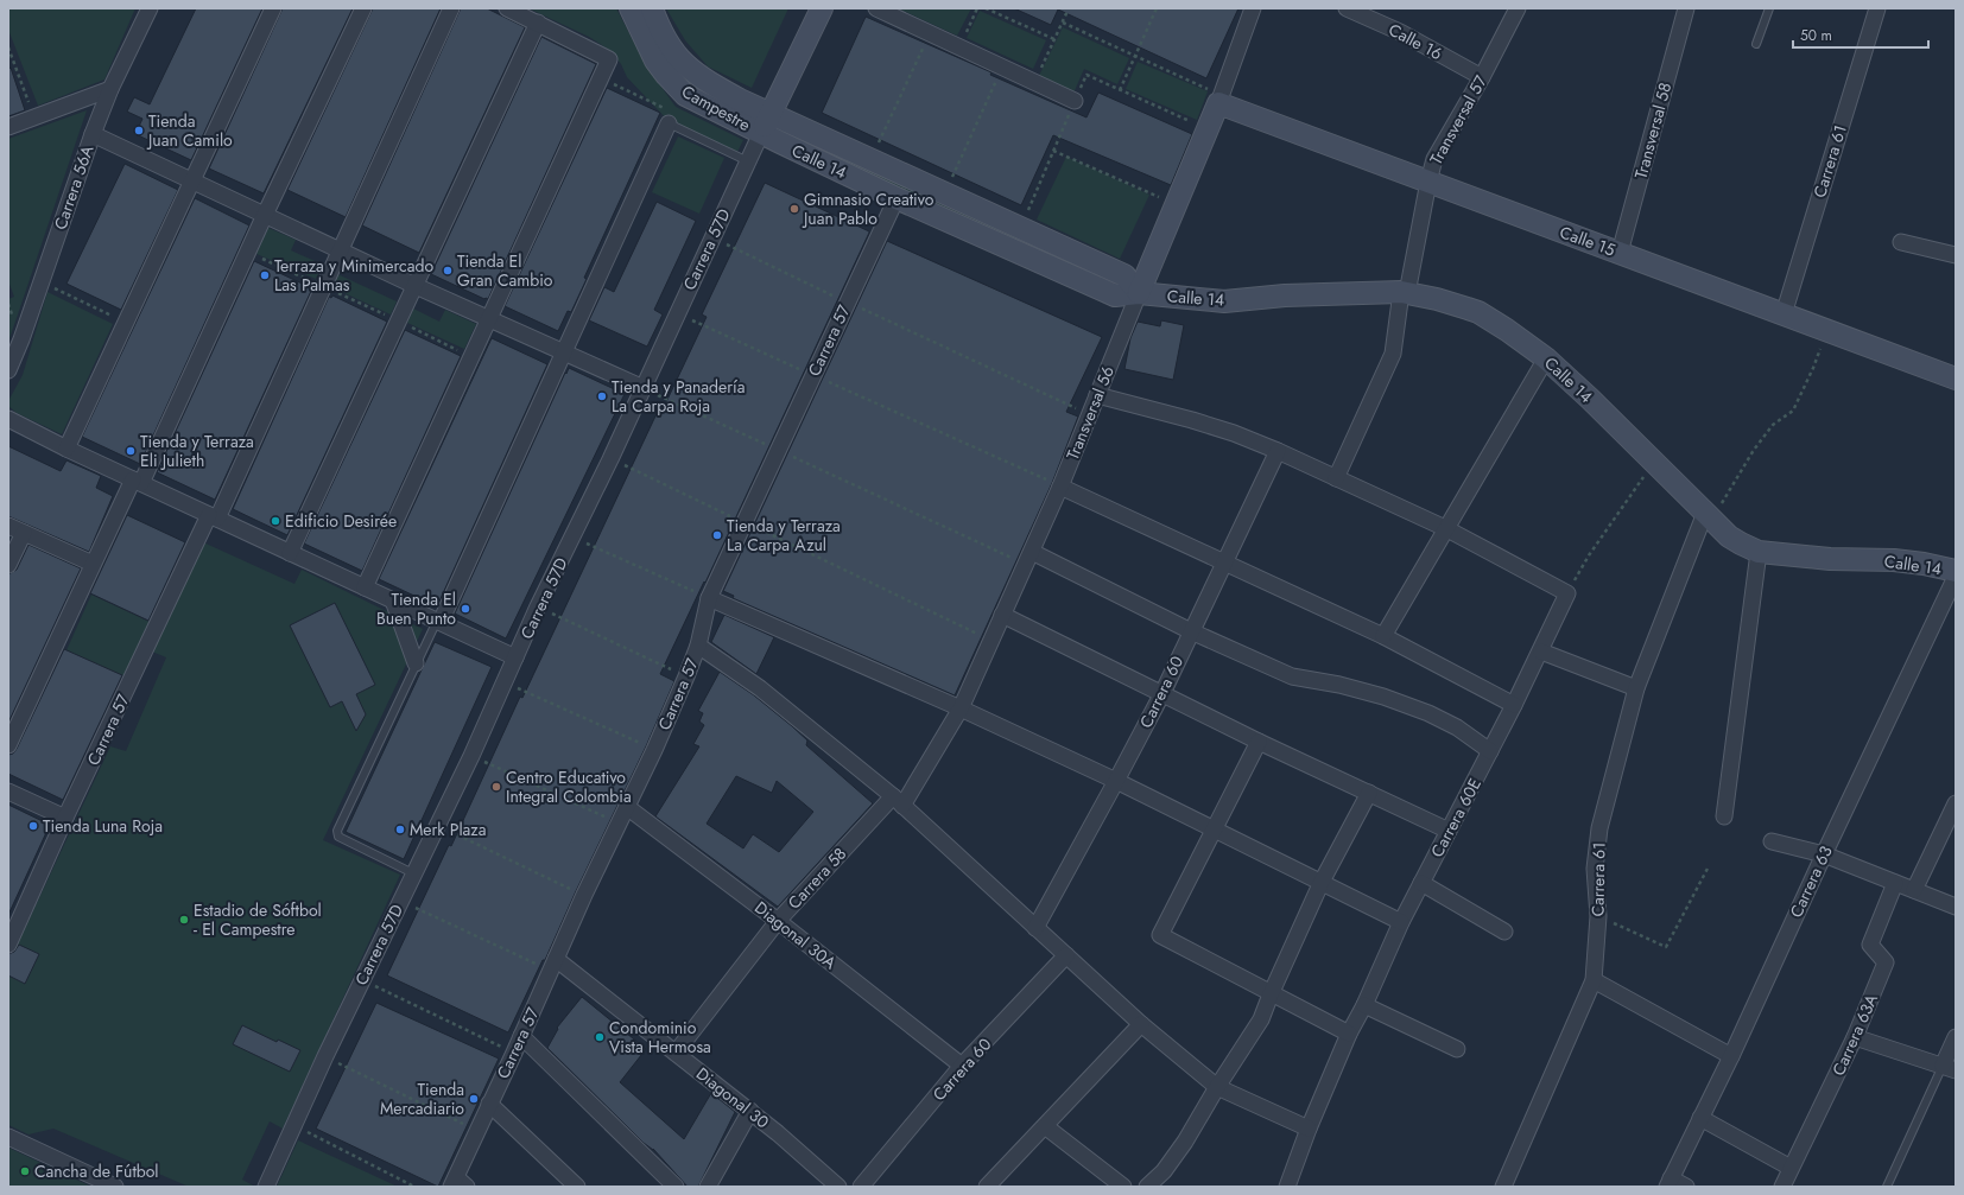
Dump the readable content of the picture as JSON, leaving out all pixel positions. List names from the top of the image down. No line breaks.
{"streets":{"street":["Calle 16","Campestre","Transversal 57","Transversal 58","Calle 14","Carrera 61","Carrera 56A","Calle 15","Carrera 57D","Carrera 57","Transversal 56","Carrera 60","Carrera 60E","Carrera 58","Carrera 63","Diagonal 30A","Carrera 63A","Diagonal 30"]},"crossings":[["Calle 16","Transversal 57"],["Campestre","Calle 14"],["Campestre","Carrera 57D"],["Transversal 57","Calle 14"],["Transversal 57","Calle 15"],["Transversal 58","Calle 15"],["Calle 14","Carrera 61"],["Calle 14","Carrera 57D"],["Calle 14","Carrera 57"],["Calle 14","Transversal 56"],["Carrera 61","Calle 15"],["Calle 15","Transversal 56"],["Carrera 57","Diagonal 30A"],["Carrera 57","Diagonal 30"],["Transversal 56","Carrera 58"],["Carrera 60","Diagonal 30A"],["Carrera 58","Diagonal 30A"],["Carrera 58","Diagonal 30"]],"places":["Tienda Juan Camilo","Gimnasio Creativo Juan Pablo","Tienda El Gran Cambio","Terraza y Minimercado Las Palmas","Tienda y Panadería La Carpa Roja","Tienda y Terraza Eli Julieth","Edificio Desirée","Tienda y Terraza La Carpa Azul","Tienda El Buen Punto","Centro Educativo Integral Colombia","Tienda Luna Roja","Merk Plaza","Estadio de Sóftbol - El Campestre","Condominio Vista Hermosa","Tienda Mercadiario","Cancha de Fútbol"],"scale_bar":"50 m"}
